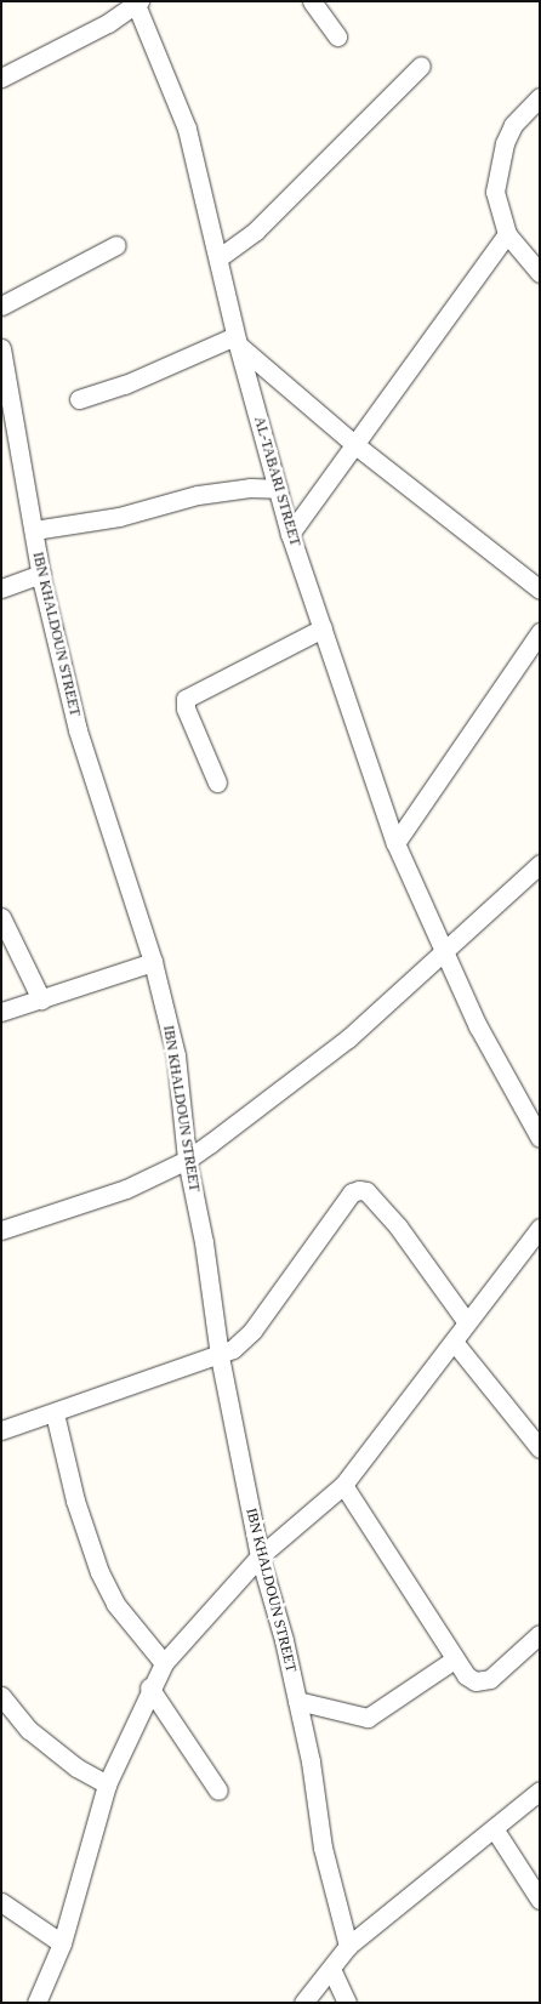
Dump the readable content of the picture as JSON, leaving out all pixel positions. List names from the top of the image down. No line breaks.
{"streets":{"street":["AL-TABARI STREET","IBN KHALDOUN STREET"]}}
